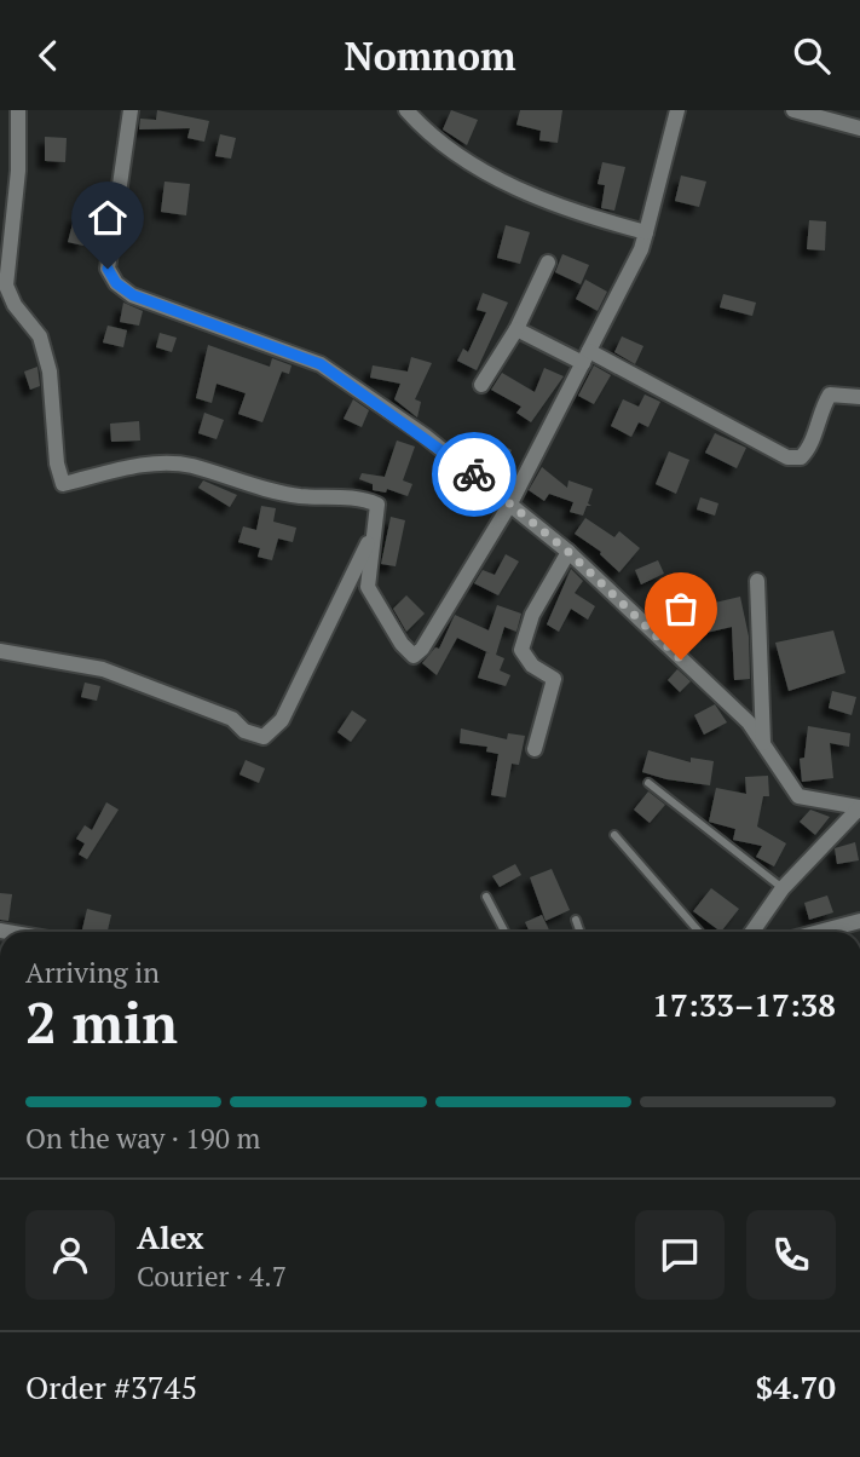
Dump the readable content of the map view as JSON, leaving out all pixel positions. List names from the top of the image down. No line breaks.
{"page":{"header":"Nomnom","heading":["2 min","Arriving in","17:33–17:38"],"panel":["Alex","Courier · 4.7","Order #3745","$4.70"],"bar":"On the way · 190 m"}}
